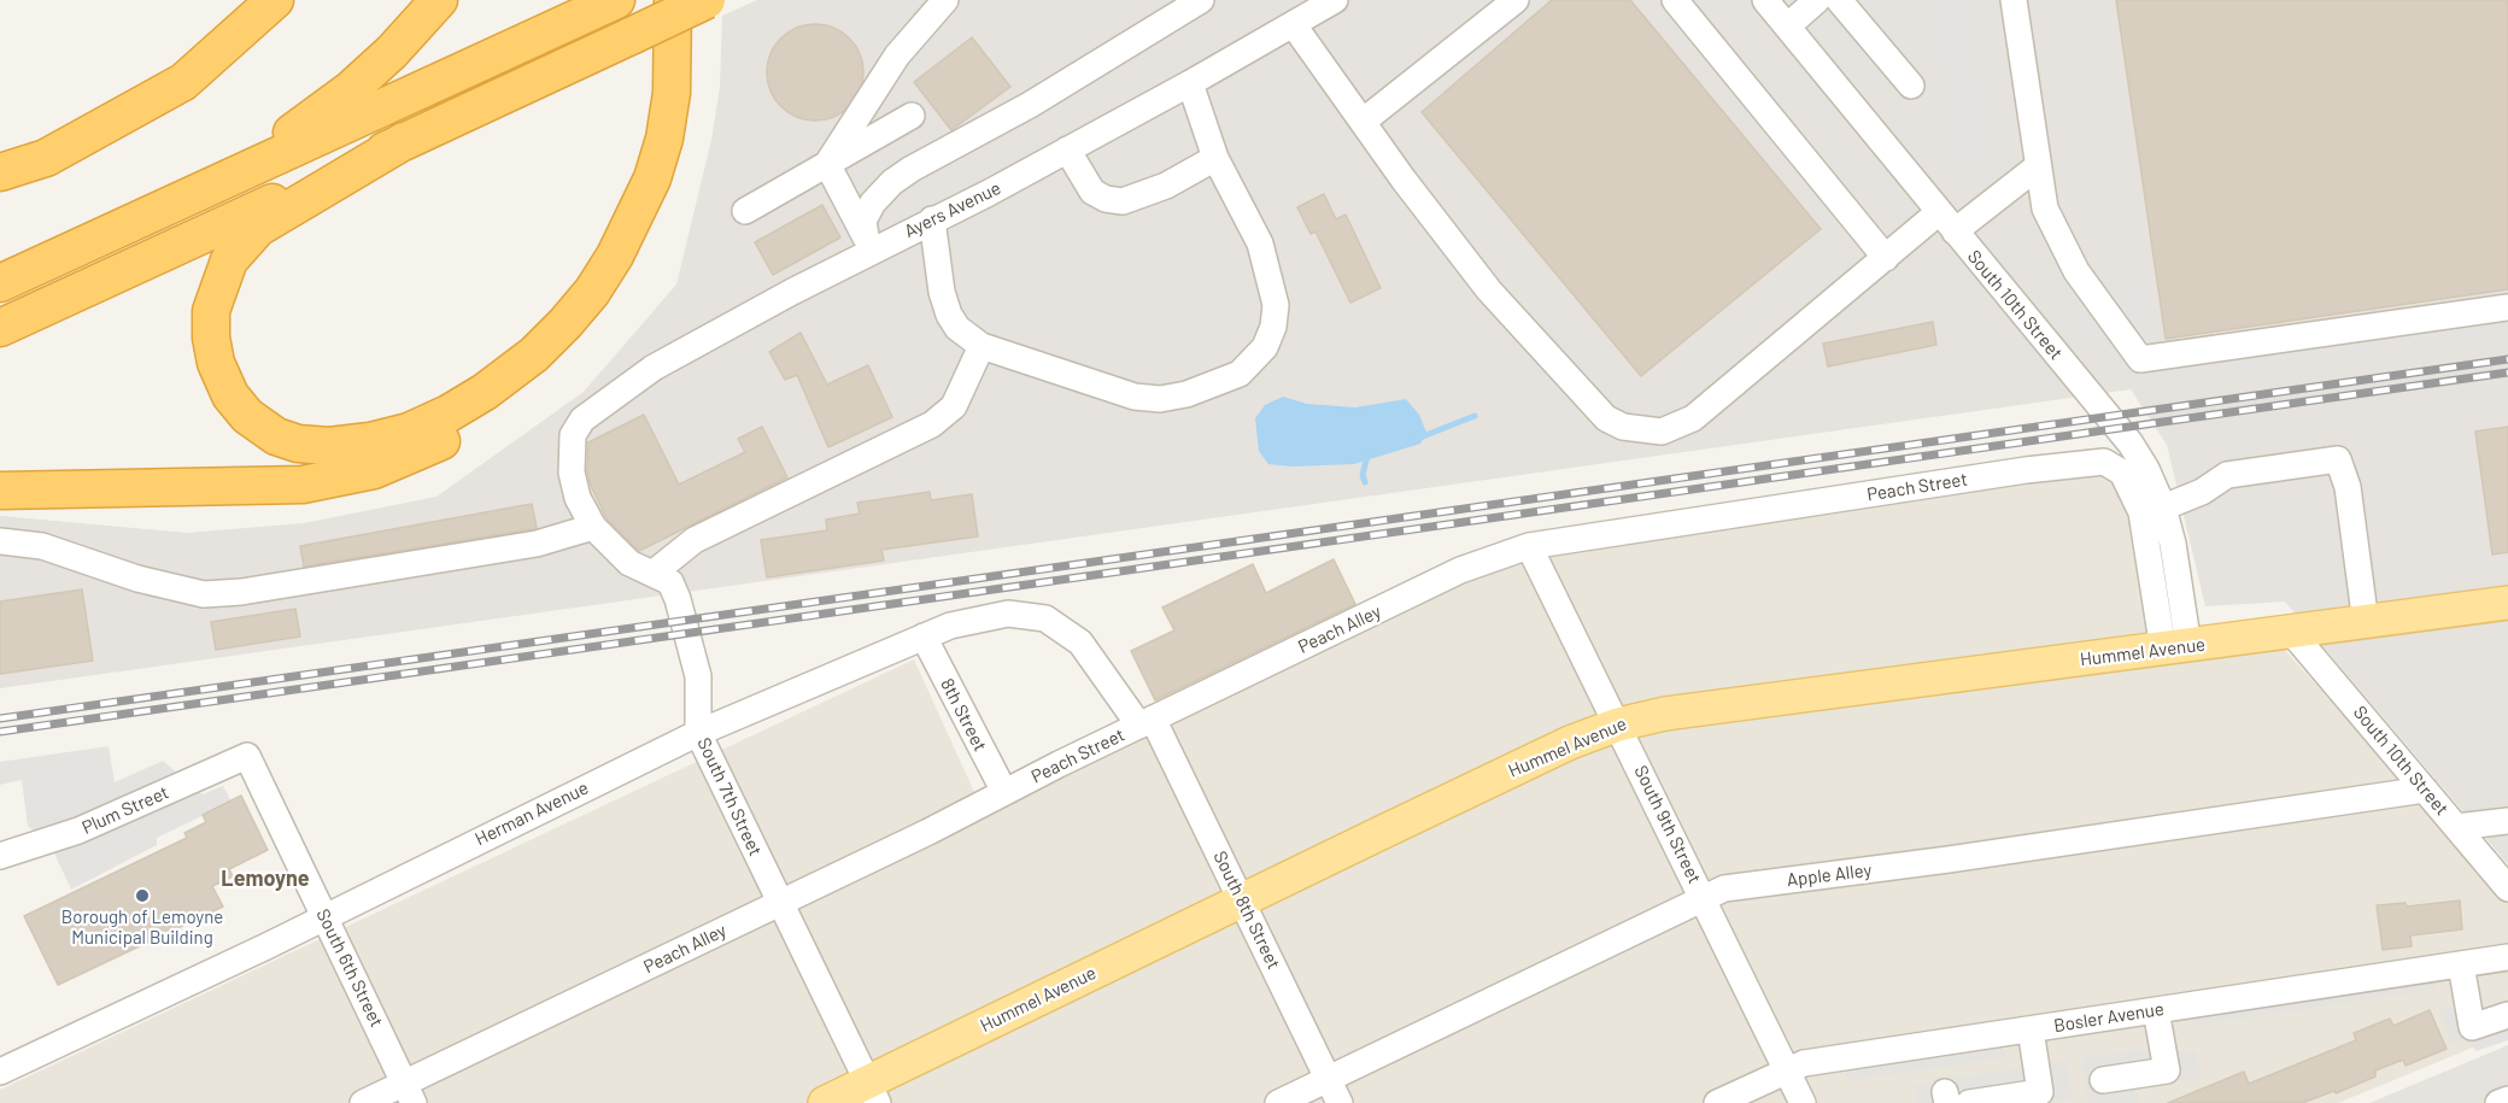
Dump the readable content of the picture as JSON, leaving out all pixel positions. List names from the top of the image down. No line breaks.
{"streets":{"main road":["Hummel Avenue"],"street":["Ayers Avenue","South 10th Street","Peach Street","Peach Alley","8th Street","South 7th Street","Plum Street","Herman Avenue","South 9th Street","Apple Alley","South 8th Street","South 6th Street","Bosler Avenue"]},"crossings":[["Ayers Avenue","South 7th Street"],["South 10th Street","Peach Street"],["South 10th Street","Hummel Avenue"],["South 10th Street","Apple Alley"],["Peach Street","Peach Alley"],["Peach Street","Hummel Avenue"],["Peach Street","8th Street"],["Peach Street","South 9th Street"],["Peach Street","South 8th Street"],["Peach Alley","8th Street"],["Peach Alley","South 7th Street"],["Peach Alley","South 9th Street"],["Peach Alley","South 8th Street"],["Peach Alley","South 6th Street"],["Hummel Avenue","South 7th Street"],["Hummel Avenue","South 9th Street"],["Hummel Avenue","South 8th Street"],["8th Street","Herman Avenue"],["South 7th Street","Herman Avenue"],["Plum Street","South 6th Street"],["Herman Avenue","South 8th Street"],["Herman Avenue","South 6th Street"],["South 9th Street","Apple Alley"],["South 9th Street","Bosler Avenue"],["Apple Alley","South 8th Street"]],"districts":["Lemoyne"],"places":["Borough of Lemoyne Municipal Building"]}
